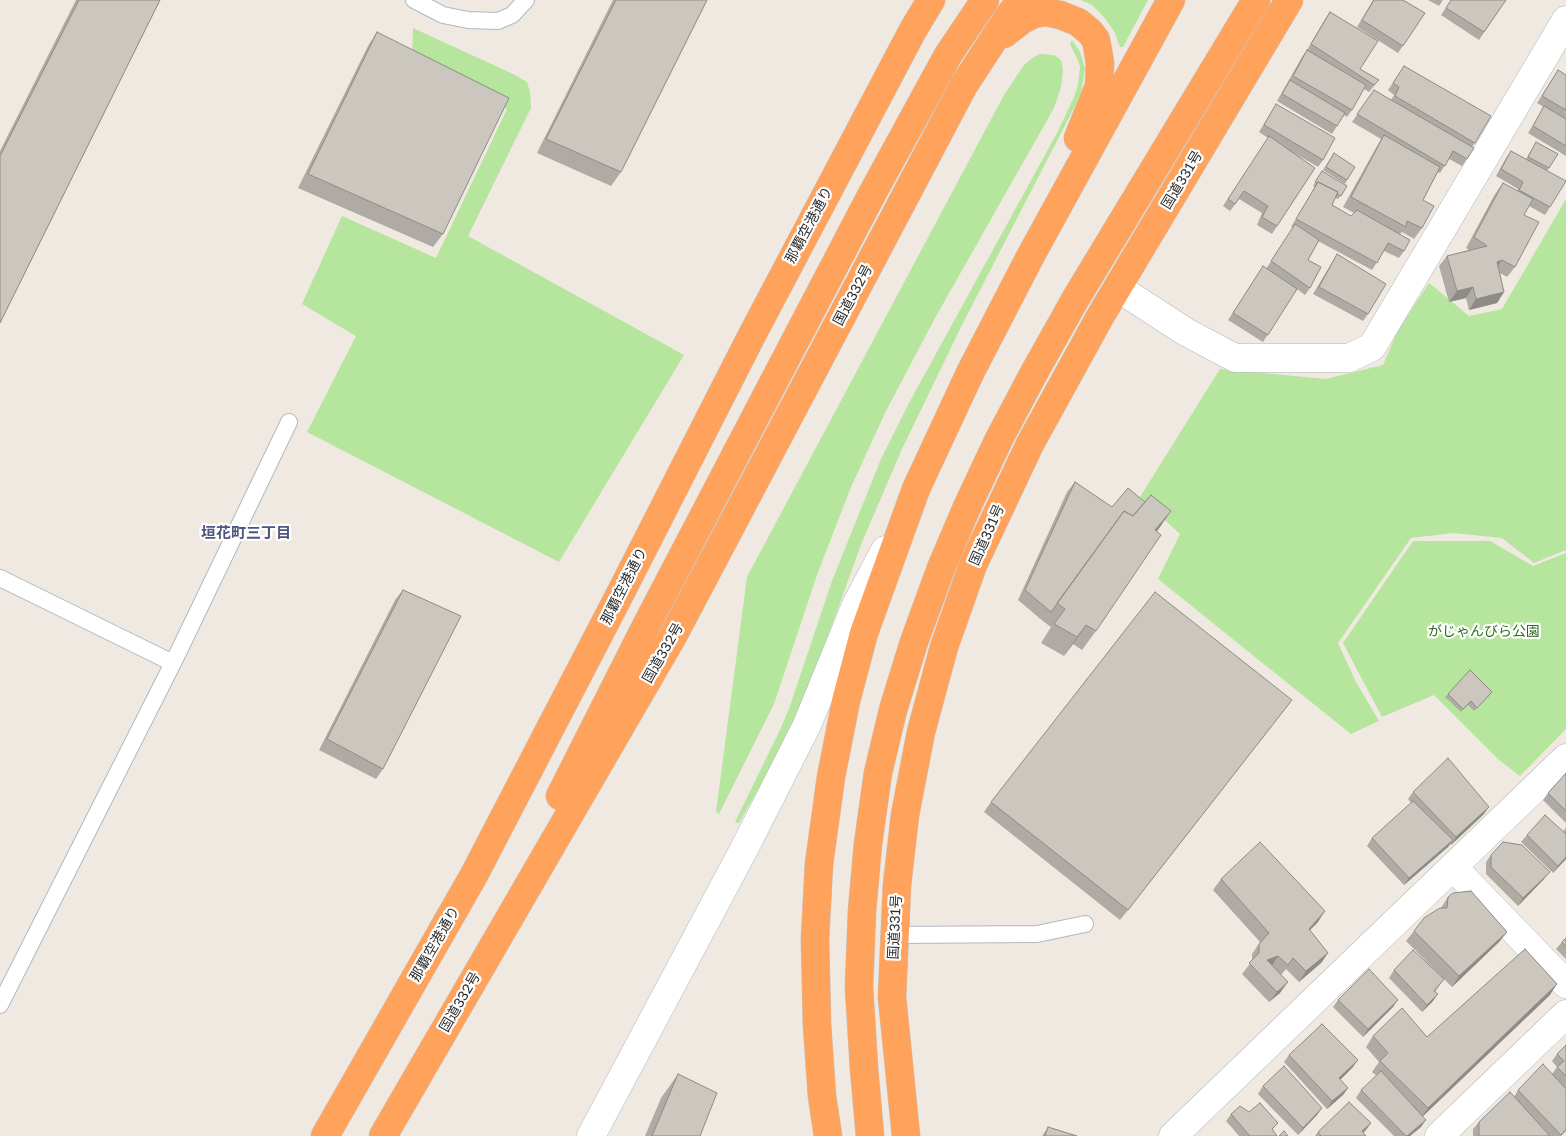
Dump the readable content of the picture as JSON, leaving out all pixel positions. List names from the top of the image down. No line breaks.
{"streets":{"highway":["国道331号","那覇空港通り","国道332号"]},"districts":["垣花町三丁目"],"parks":["がじゃんびら公園"]}
